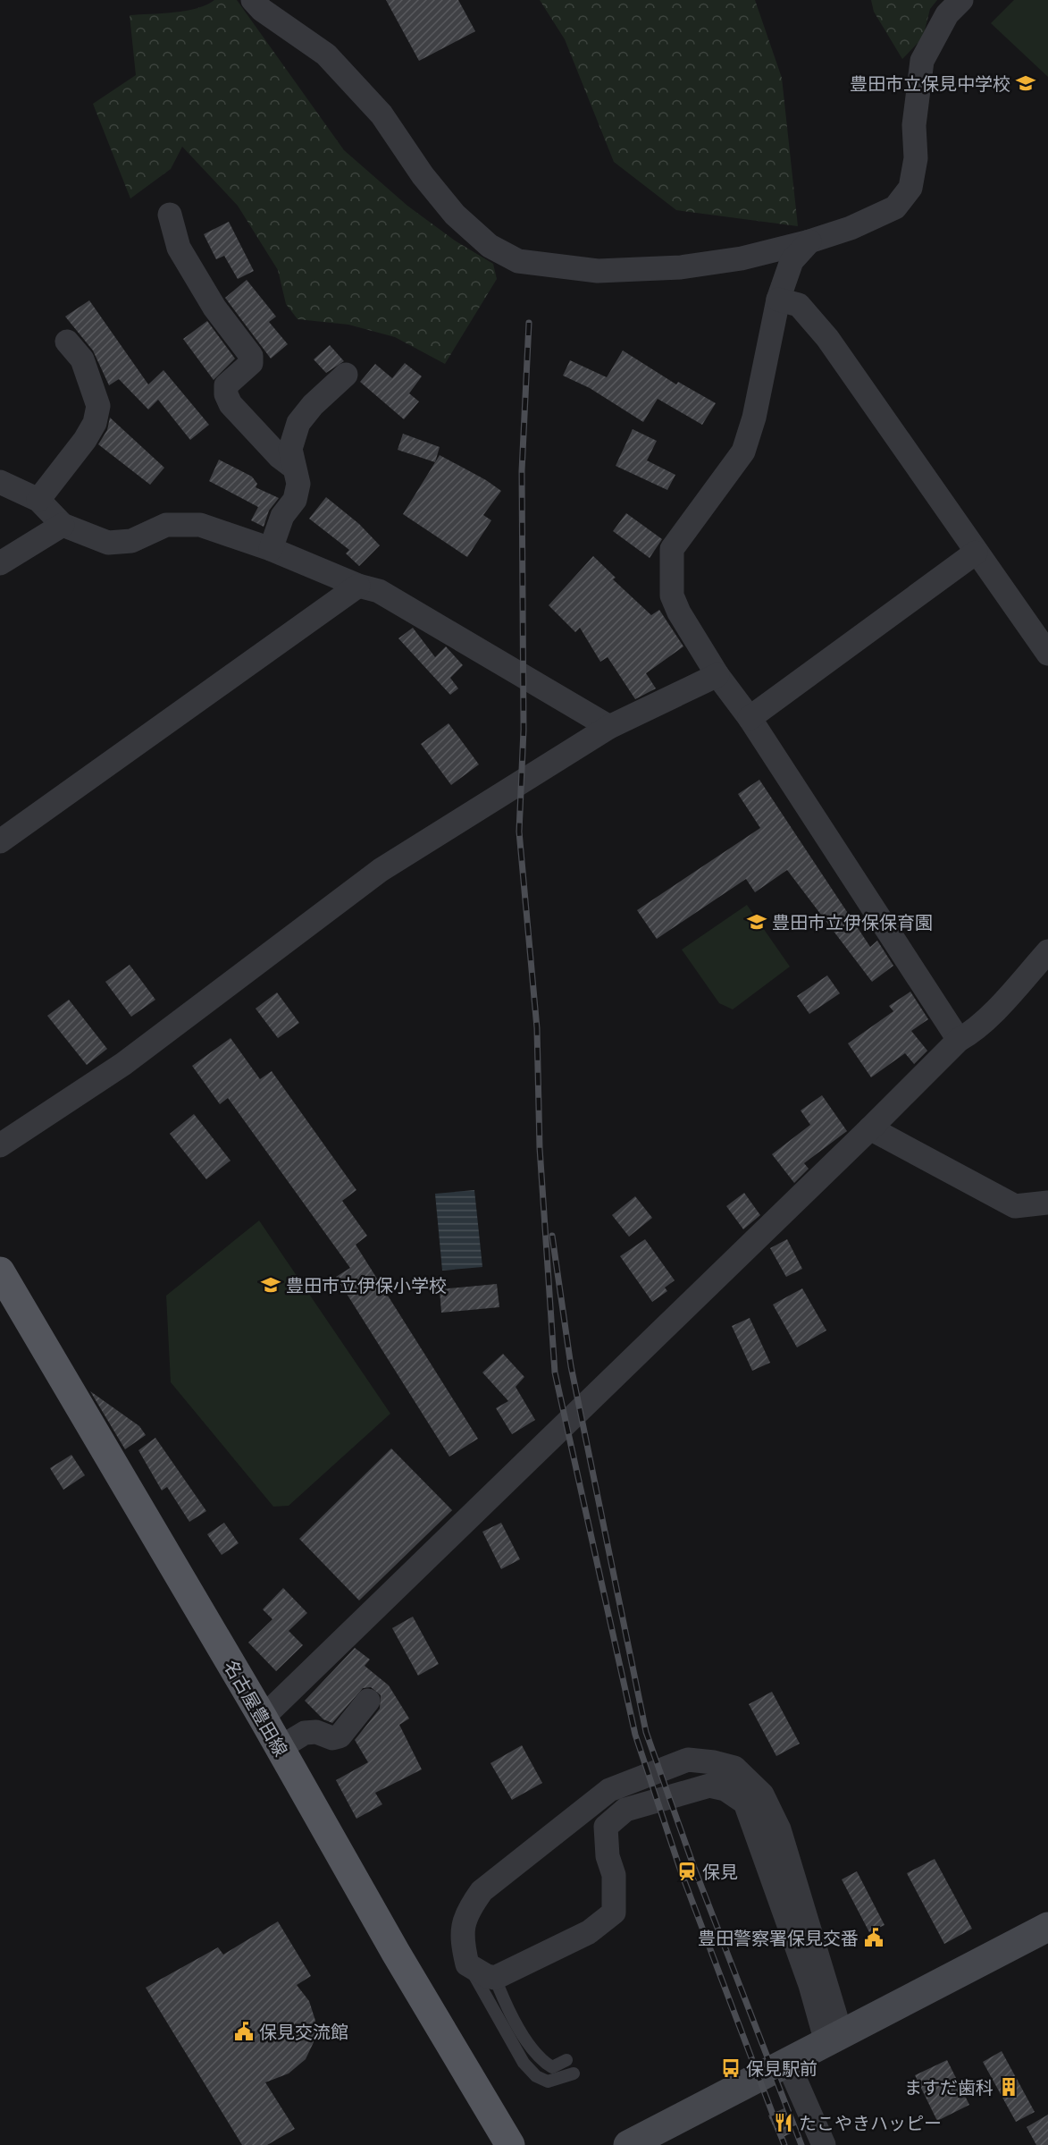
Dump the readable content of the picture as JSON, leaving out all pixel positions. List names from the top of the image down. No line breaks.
{"streets":{"main road":["名古屋豊田線"]},"places":{"school or university":["豊田市立保見中学校","豊田市立伊保保育園","豊田市立伊保小学校"],"station":["保見"],"public building":["豊田警察署保見交番","保見交流館"],"bus stop":["保見駅前"],"building":["ますだ歯科"],"restaurant":["たこやきハッピー"]}}
